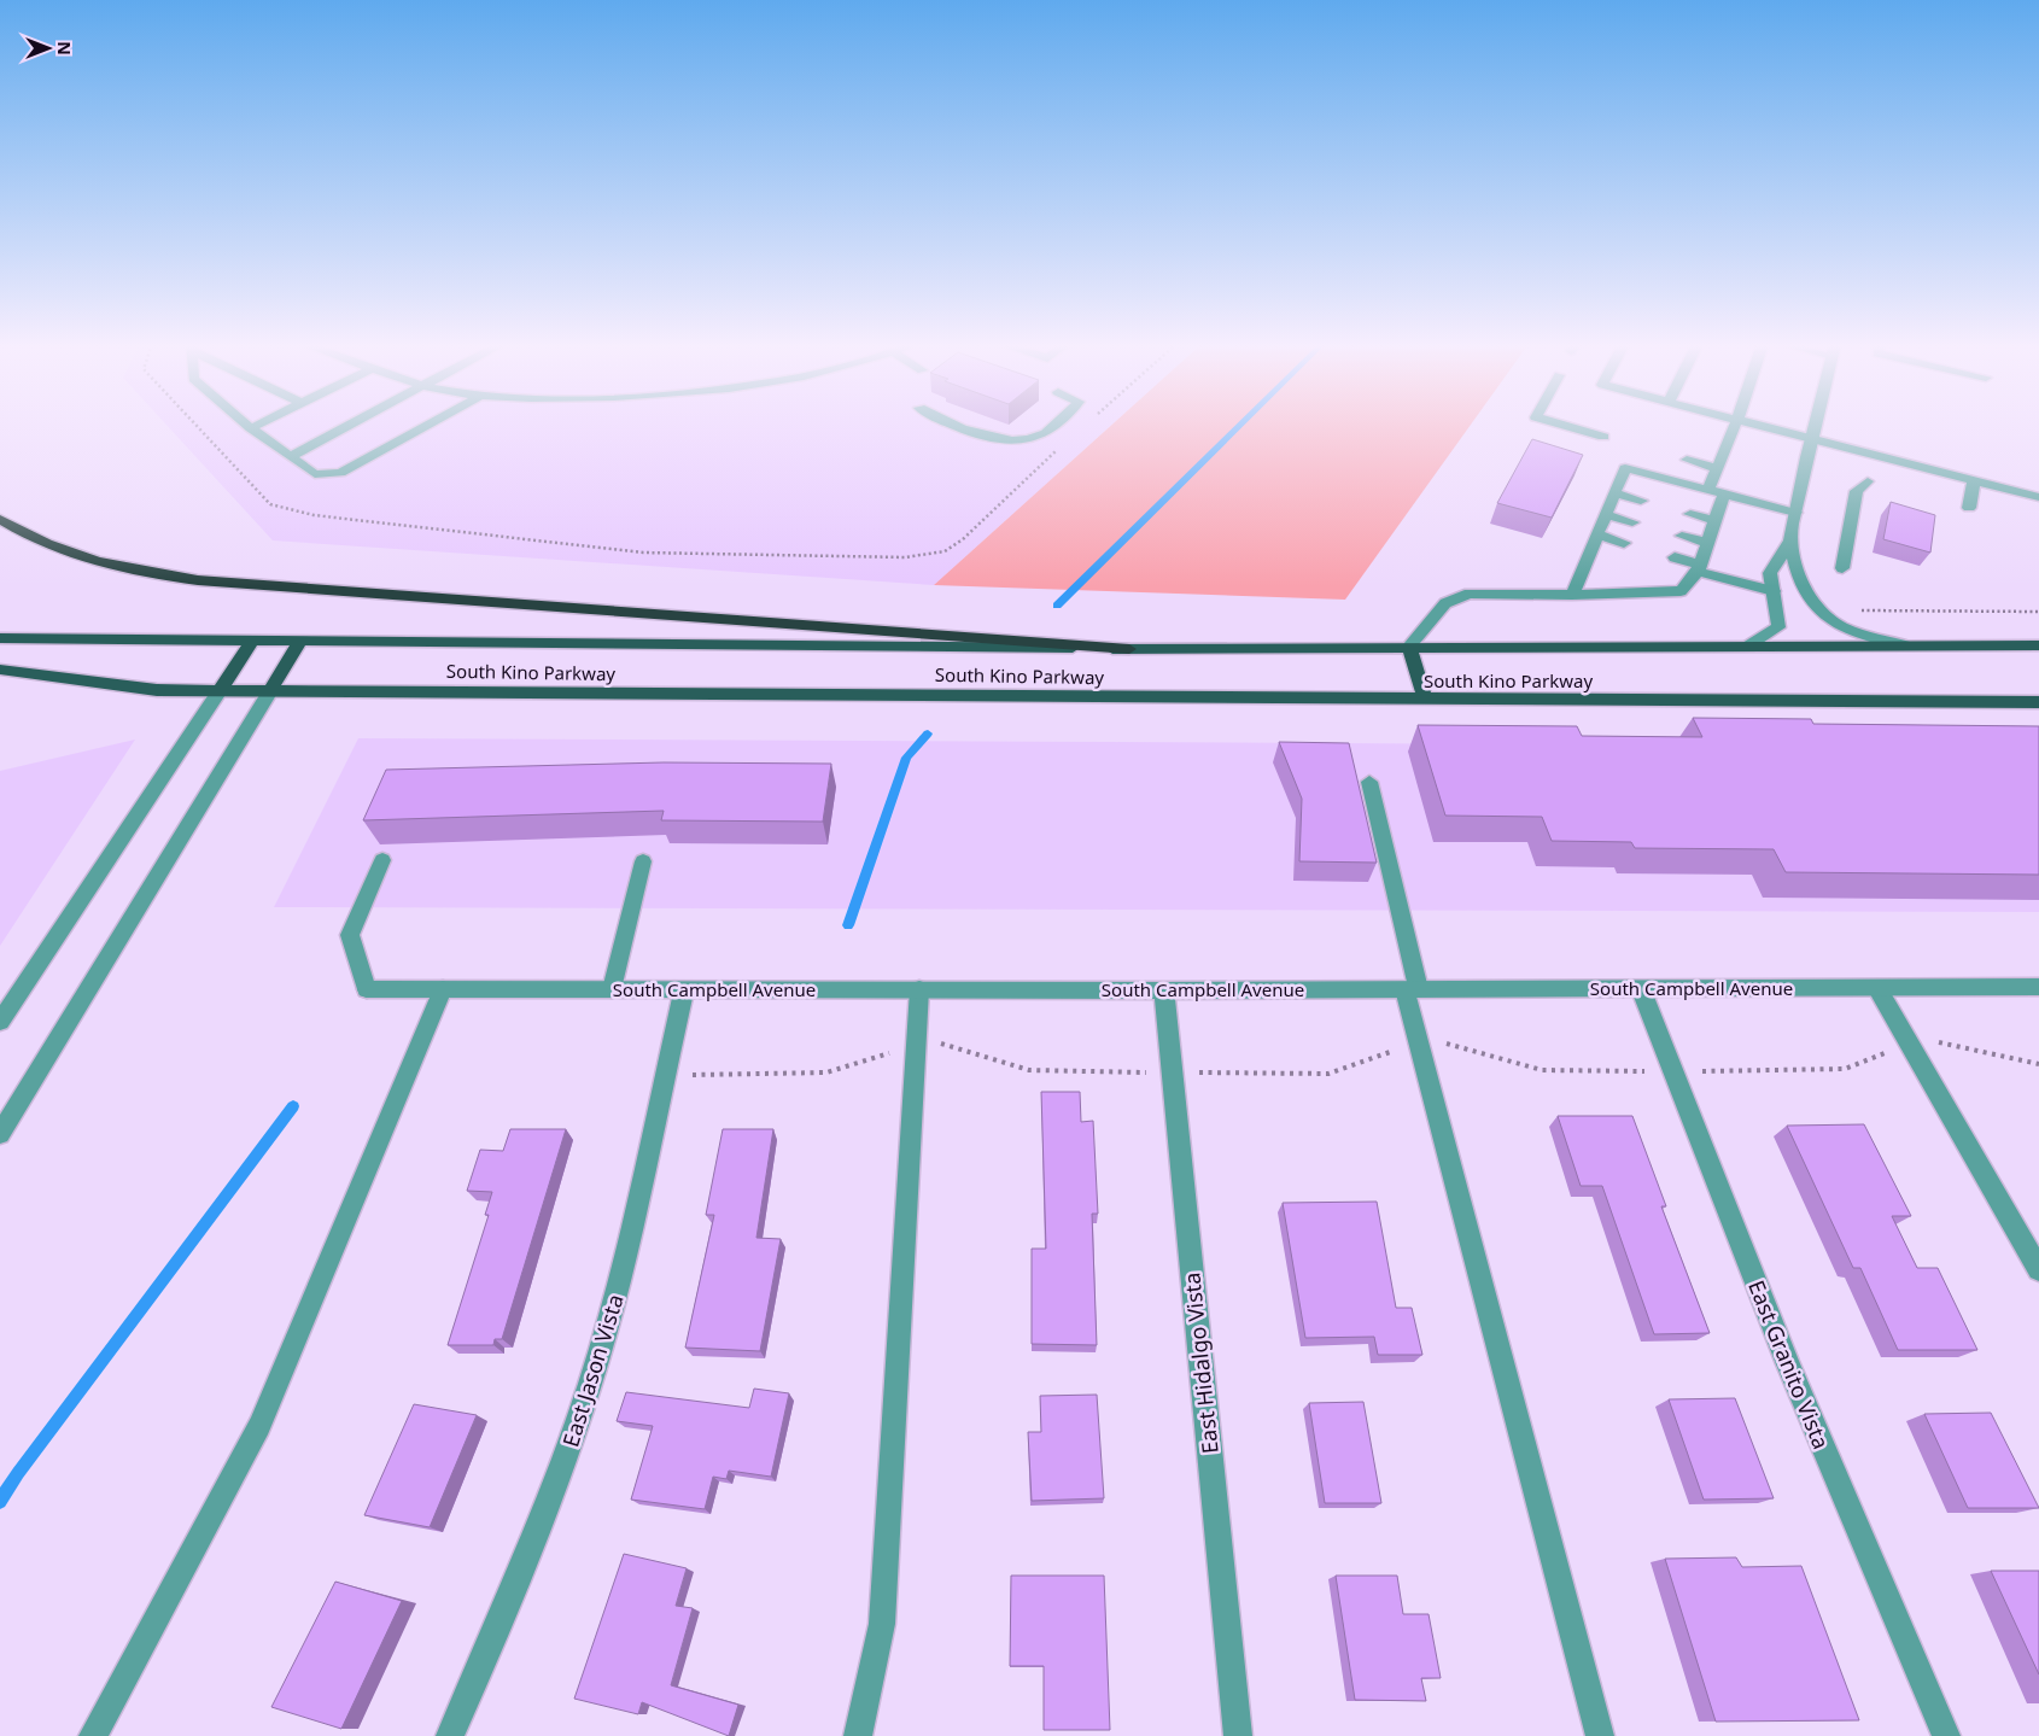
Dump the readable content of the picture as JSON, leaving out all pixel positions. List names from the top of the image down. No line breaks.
{"streets":{"main road":["South Kino Parkway"],"street":["South Campbell Avenue","East Hidalgo Vista","East Granito Vista","East Jason Vista"]},"crossings":[["South Campbell Avenue","East Hidalgo Vista"],["South Campbell Avenue","East Granito Vista"],["South Campbell Avenue","East Jason Vista"]],"north":"right"}
